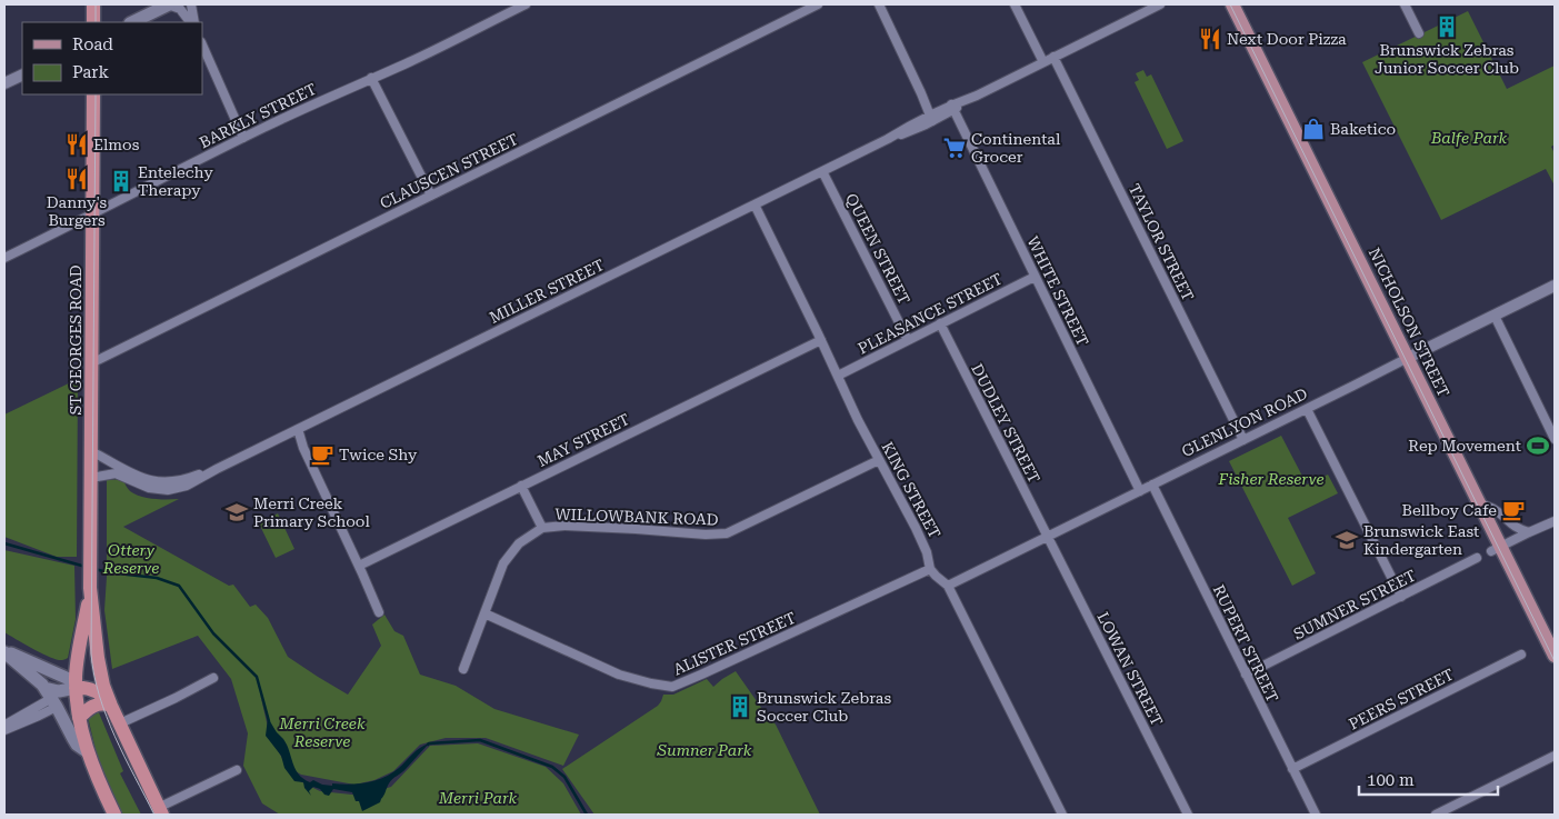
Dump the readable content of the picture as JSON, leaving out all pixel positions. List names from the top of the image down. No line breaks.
{"streets":{"highway":["ST GEORGES ROAD"],"main road":["NICHOLSON STREET"],"street":["BARKLY STREET","CLAUSCEN STREET","TAYLOR STREET","QUEEN STREET","MILLER STREET","WHITE STREET","PLEASANCE STREET","GLENLYON ROAD","DUDLEY STREET","MAY STREET","KING STREET","WILLOWBANK ROAD","SUMNER STREET","ALISTER STREET","RUPERT STREET","LOWAN STREET","PEERS STREET"]},"crossings":[["BARKLY STREET","ST GEORGES ROAD"],["CLAUSCEN STREET","ST GEORGES ROAD"],["TAYLOR STREET","MILLER STREET"],["TAYLOR STREET","GLENLYON ROAD"],["QUEEN STREET","MILLER STREET"],["QUEEN STREET","PLEASANCE STREET"],["MILLER STREET","WHITE STREET"],["MILLER STREET","ST GEORGES ROAD"],["MILLER STREET","KING STREET"],["WHITE STREET","PLEASANCE STREET"],["WHITE STREET","GLENLYON ROAD"],["PLEASANCE STREET","DUDLEY STREET"],["PLEASANCE STREET","KING STREET"],["NICHOLSON STREET","GLENLYON ROAD"],["GLENLYON ROAD","DUDLEY STREET"],["GLENLYON ROAD","RUPERT STREET"],["GLENLYON ROAD","LOWAN STREET"],["DUDLEY STREET","LOWAN STREET"],["MAY STREET","KING STREET"],["KING STREET","WILLOWBANK ROAD"],["KING STREET","ALISTER STREET"],["WILLOWBANK ROAD","ALISTER STREET"],["SUMNER STREET","RUPERT STREET"],["RUPERT STREET","PEERS STREET"]],"parks":["Balfe Park","Fisher Reserve","Ottery Reserve","Merri Creek Reserve","Sumner Park","Merri Park"],"places":{"building":["Brunswick Zebras Junior Soccer Club","Entelechy Therapy","Brunswick Zebras Soccer Club"],"restaurant":["Next Door Pizza","Elmos","Danny's Burgers"],"shop":["Baketico"],"supermarket":["Continental Grocer"],"sports":["Rep Movement"],"cafe":["Twice Shy","Bellboy Cafe"],"school or university":["Merri Creek Primary School","Brunswick East Kindergarten"]},"legend":["Road","Park"],"scale_bar":"100 m"}
